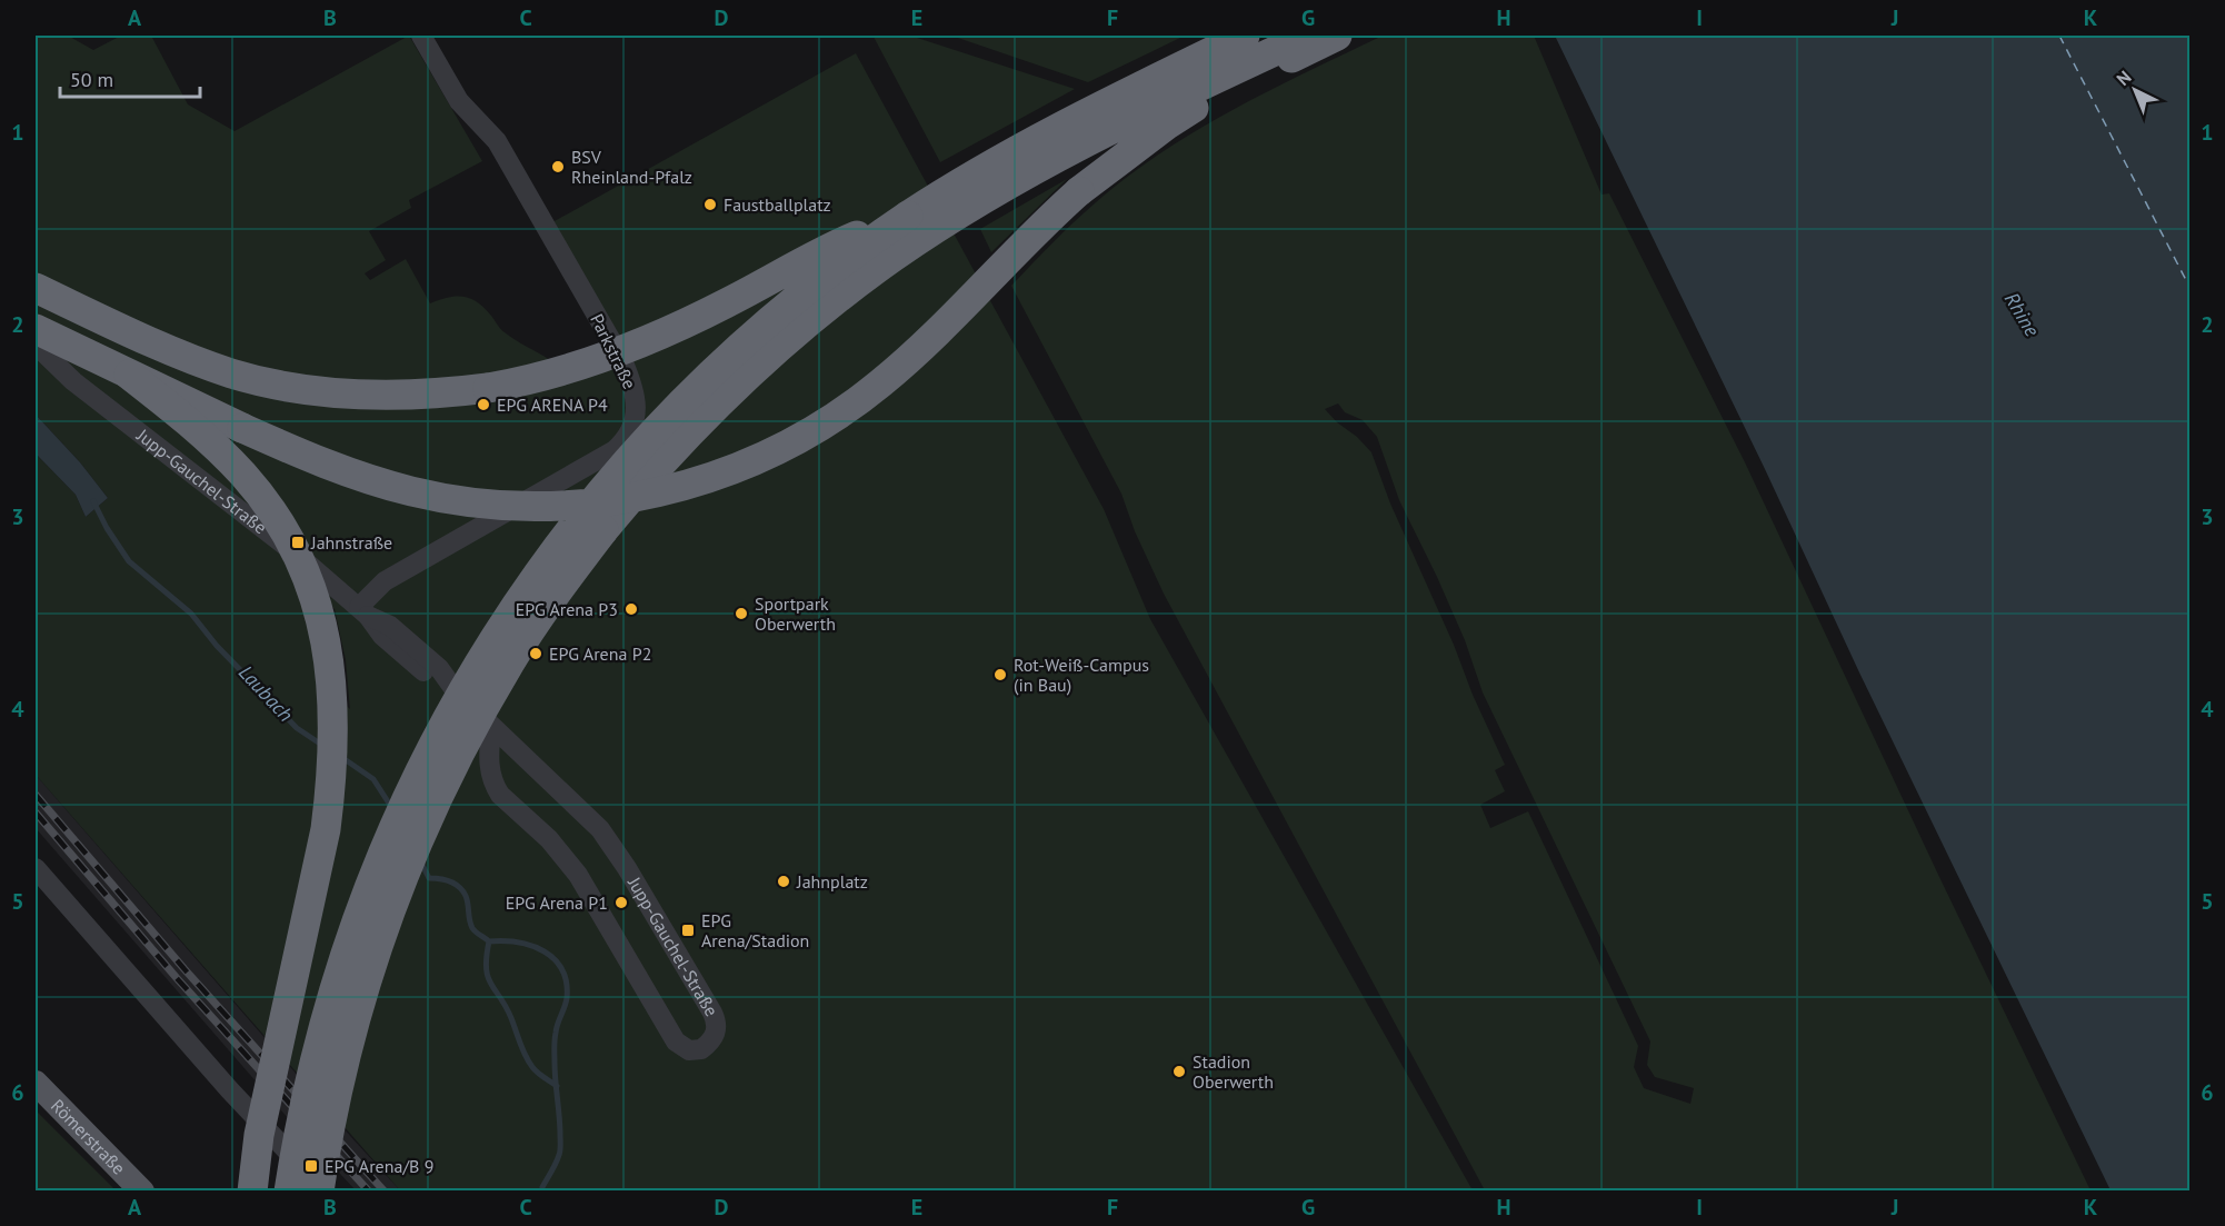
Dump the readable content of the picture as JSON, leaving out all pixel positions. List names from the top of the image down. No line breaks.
{"streets":{"main road":["Römerstraße"],"street":["Parkstraße","Jupp-Gauchel-Straße"]},"crossings":[["Parkstraße","Jupp-Gauchel-Straße"]],"water":["Rhine","Laubach"],"places":{"other":["BSV Rheinland-Pfalz","Faustballplatz","EPG ARENA P4","EPG Arena P3","Sportpark Oberwerth","EPG Arena P2","Rot-Weiß-Campus (in Bau)","Jahnplatz","EPG Arena P1","Stadion Oberwerth"],"transit":["Jahnstraße","EPG Arena/Stadion","EPG Arena/B 9"]},"scale_bar":"50 m","north":"top left","grid":{"columns":["A","B","C","D","E","F","G","H","I","J","K"],"rows":["1","2","3","4","5","6"]}}
